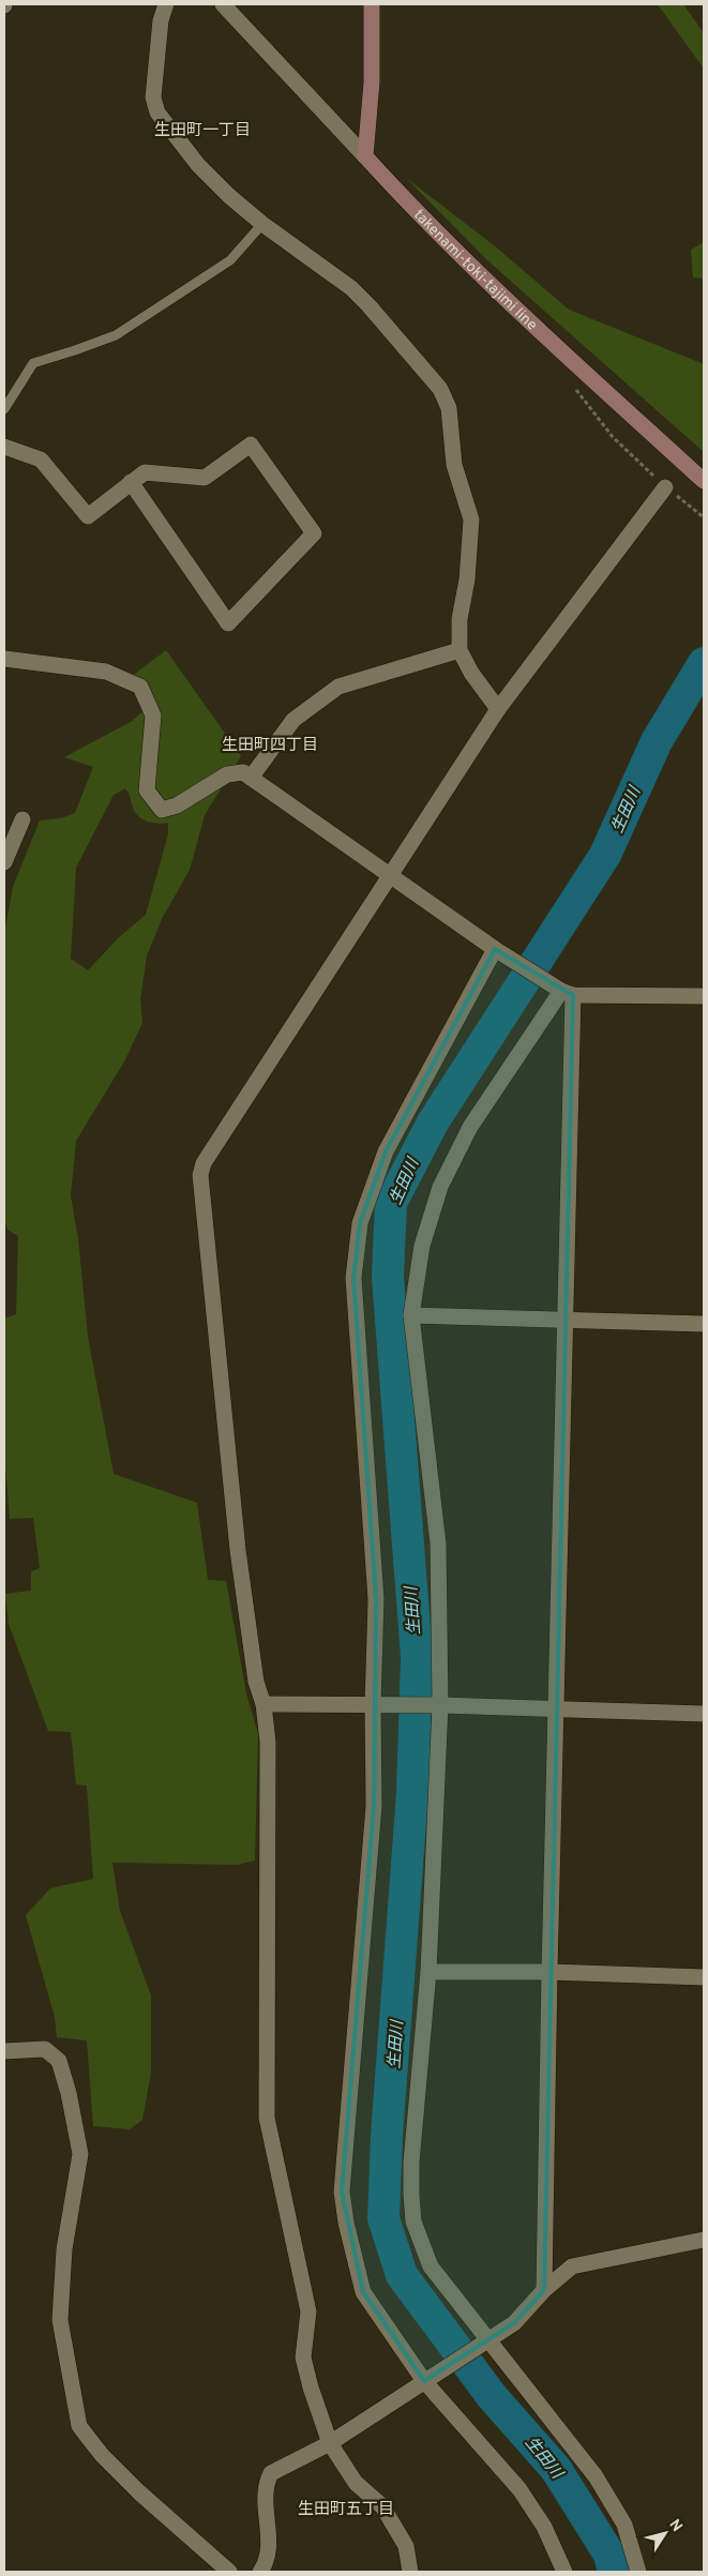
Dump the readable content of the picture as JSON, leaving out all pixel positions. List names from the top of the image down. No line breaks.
{"streets":{"main road":["takenami-toki-tajimi line"]},"districts":["生田町一丁目","生田町四丁目","生田町五丁目"],"water":["生田川"],"north":"top right"}
